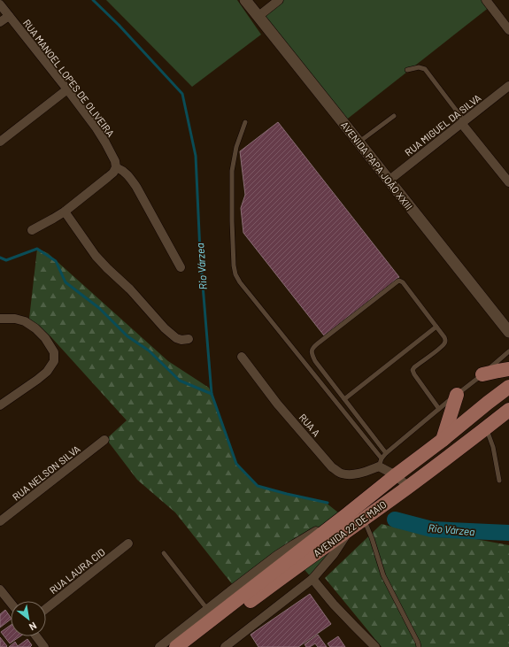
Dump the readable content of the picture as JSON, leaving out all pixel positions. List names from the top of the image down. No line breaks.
{"streets":{"main road":["AVENIDA 22 DE MAIO"],"street":["RUA MANOEL LOPES DE OLIVEIRA","RUA MIGUEL DA SILVA","AVENIDA PAPA JOÃO XXIII","RUA A","RUA NELSON SILVA","RUA LAURA CID"]},"crossings":[["RUA MIGUEL DA SILVA","AVENIDA PAPA JOÃO XXIII"]],"water":["Rio Várzea"],"north":"bottom right"}
